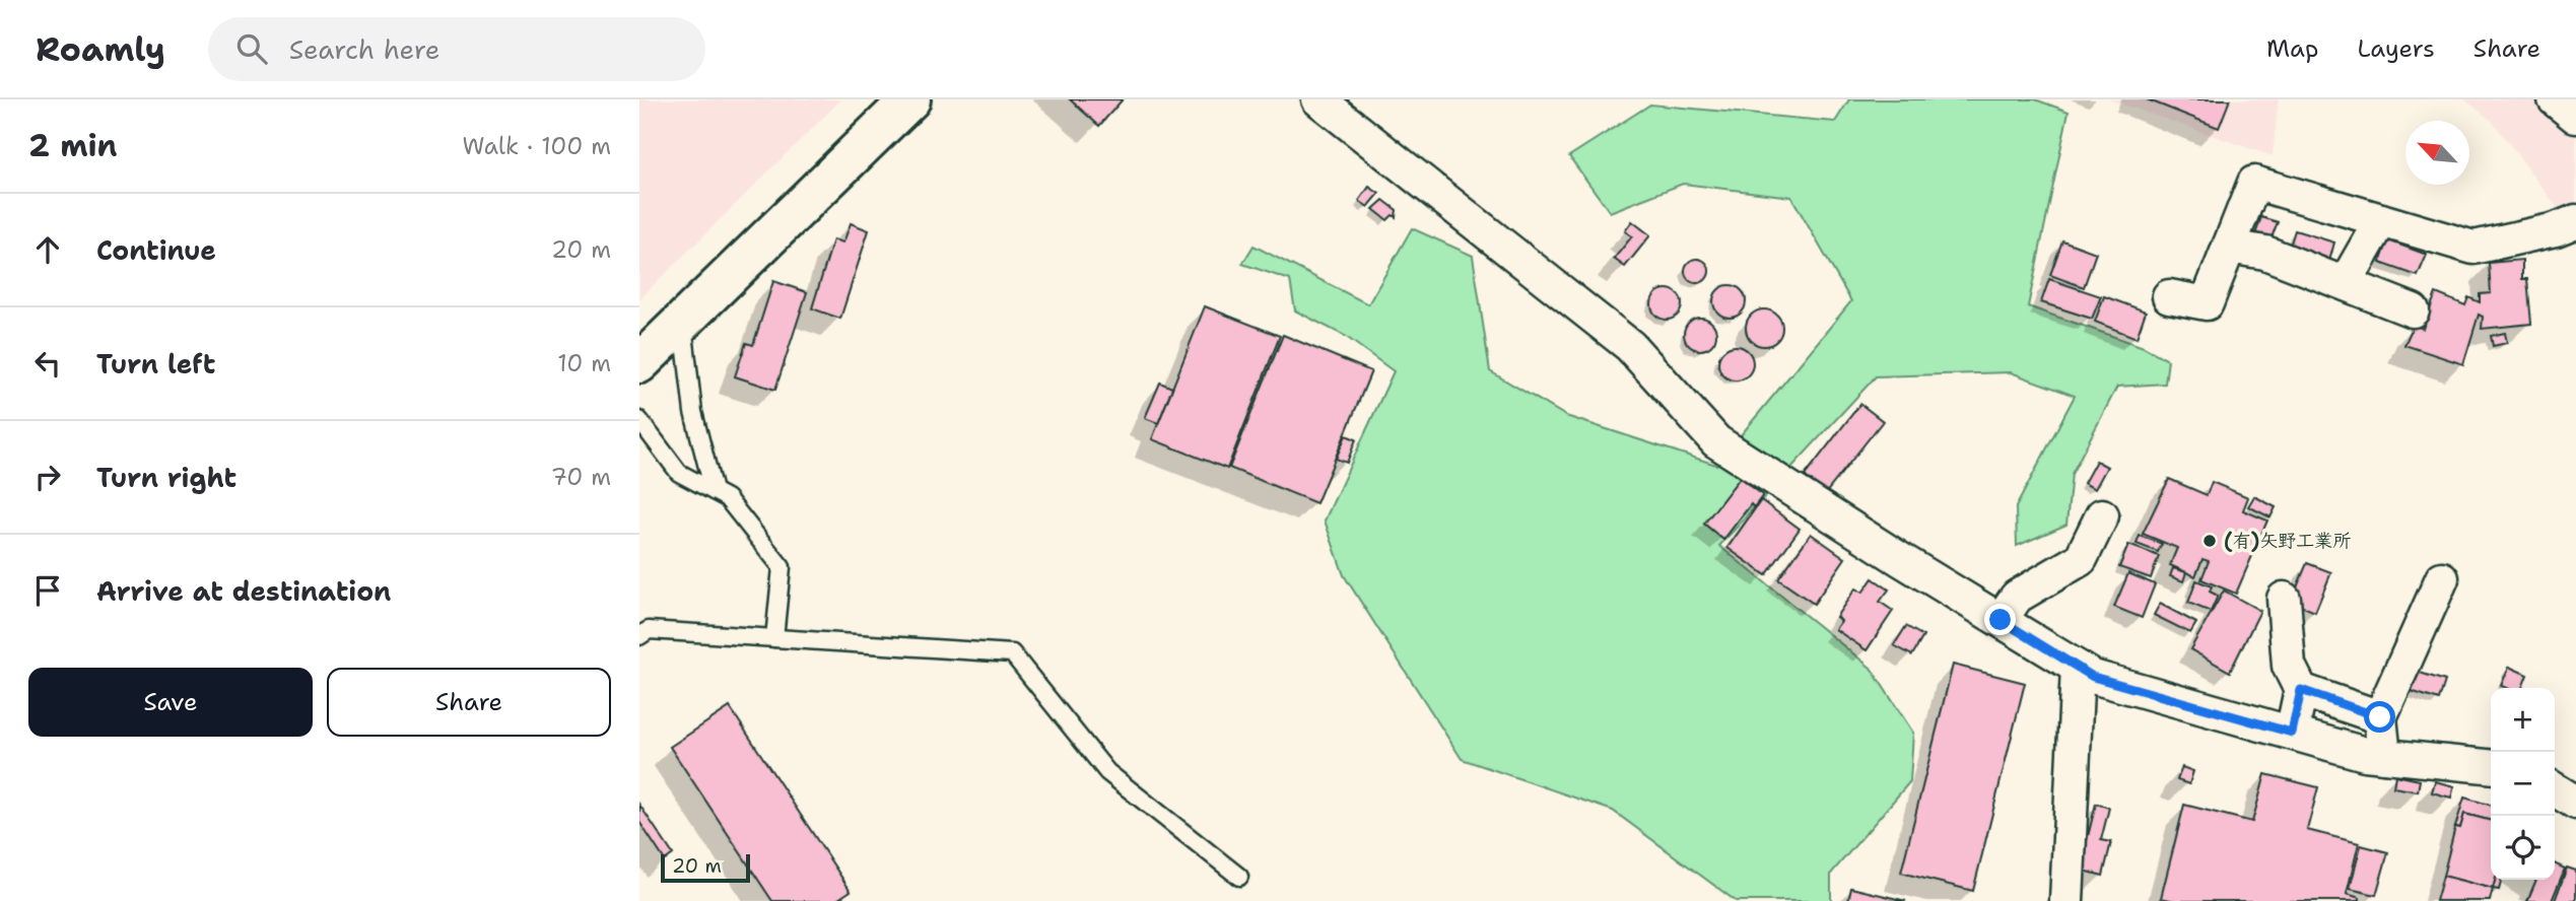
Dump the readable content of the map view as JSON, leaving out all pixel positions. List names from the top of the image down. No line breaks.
{"places":["(有)矢野工業所"],"scale_bar":"20 m","north":"top left","page":{"header":"Roamly","search":"Search here","nav":["Map","Layers","Share"],"heading":["2 min","Walk · 100 m"],"list":[["Continue","20 m"],["Turn left","10 m"],["Turn right","70 m"],"Arrive at destination"],"buttons":["Save","Share"],"map_buttons":["+","−"],"scale":"20 m"}}
